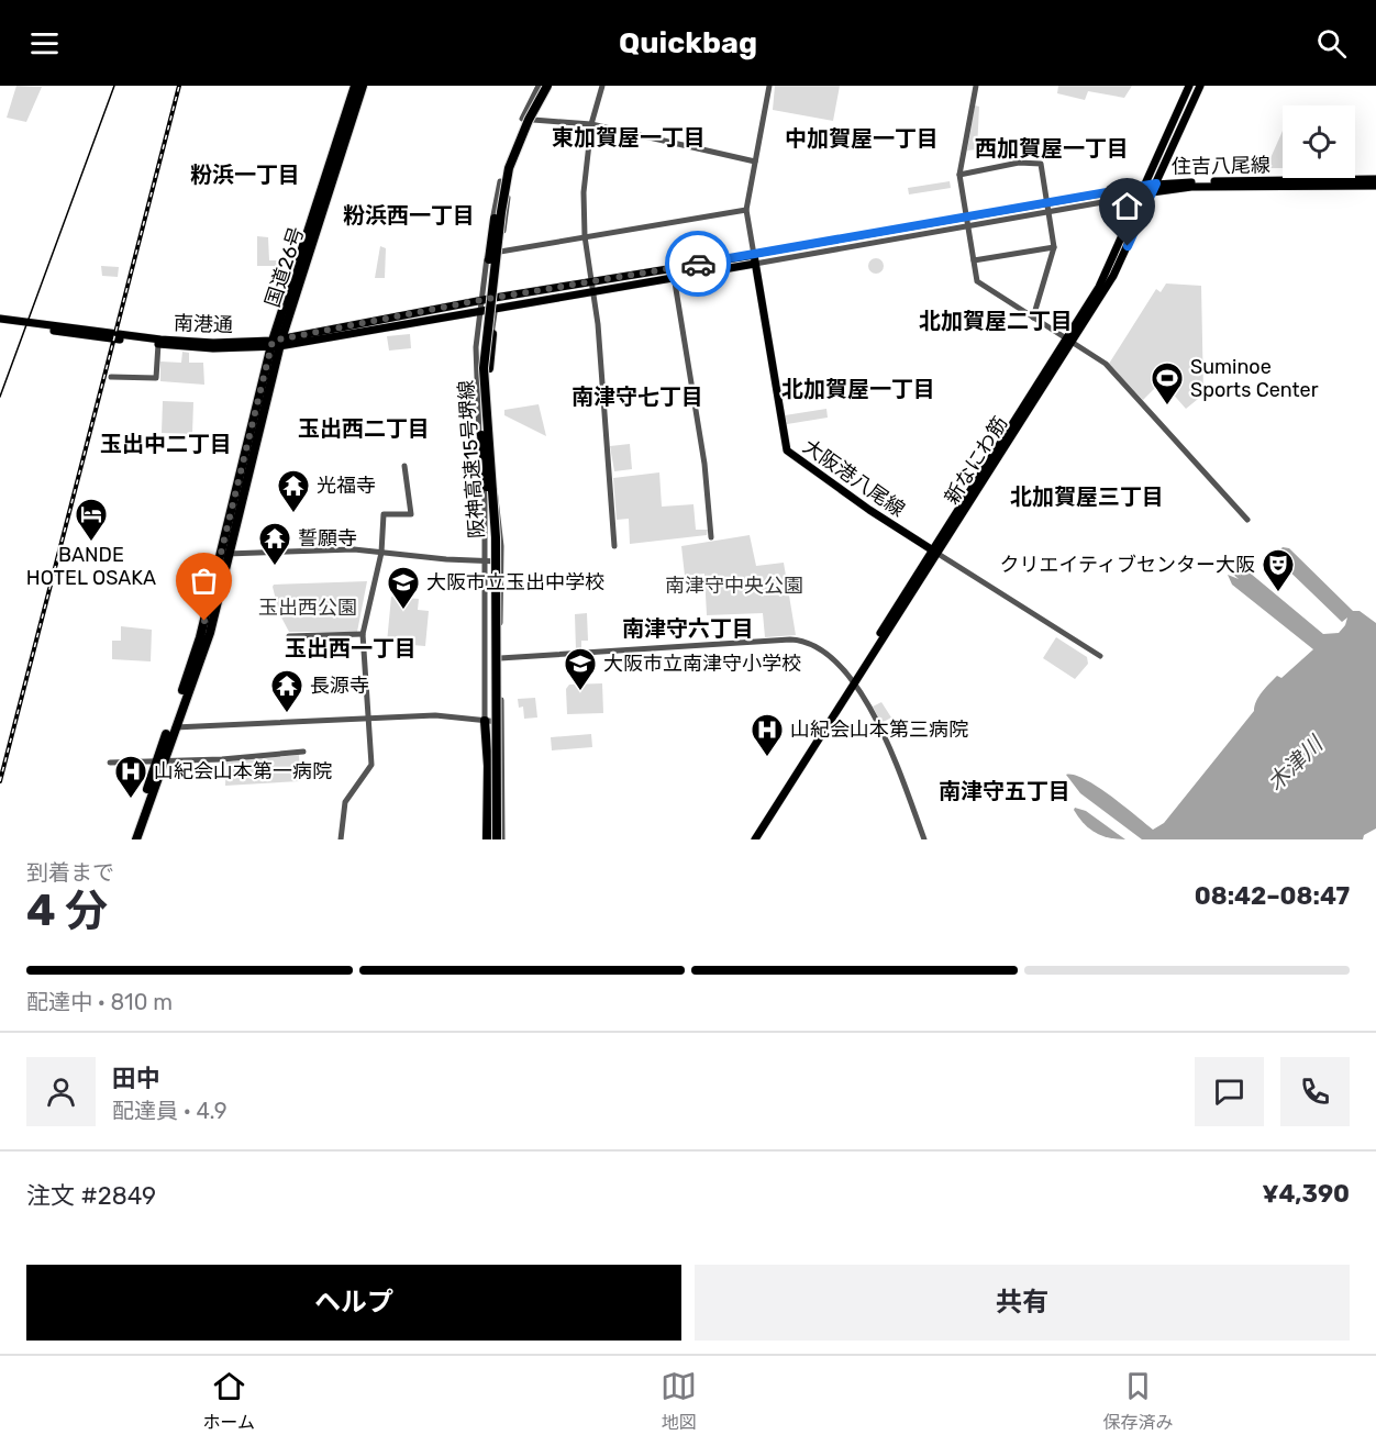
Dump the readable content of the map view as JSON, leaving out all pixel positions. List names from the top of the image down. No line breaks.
{"streets":{"highway":["国道26号","阪神高速15号堺線"],"main road":["住吉八尾線","南港通","新なにわ筋","大阪港八尾線"]},"crossings":[["住吉八尾線","南港通"],["住吉八尾線","新なにわ筋"],["国道26号","南港通"],["南港通","新なにわ筋"],["南港通","大阪港八尾線"],["新なにわ筋","大阪港八尾線"]],"districts":["東加賀屋一丁目","中加賀屋一丁目","西加賀屋一丁目","粉浜一丁目","粉浜西一丁目","北加賀屋二丁目","北加賀屋一丁目","南津守七丁目","玉出西二丁目","玉出中二丁目","北加賀屋三丁目","南津守六丁目","玉出西一丁目","南津守五丁目"],"water":["木津川"],"parks":["南津守中央公園","玉出西公園"],"places":{"sports":["Suminoe Sports Center"],"temple":["光福寺","誓願寺","長源寺"],"hotel":["BANDE HOTEL OSAKA"],"theatre":["クリエイティブセンター大阪"],"school or university":["大阪市立玉出中学校","大阪市立南津守小学校"],"hospital":["山紀会山本第三病院","山紀会山本第一病院"]},"page":{"header":"Quickbag","heading":["4 分","到着まで","08:42–08:47"],"panel":["田中","配達員 · 4.9","注文 #2849","¥4,390"],"bar":"配達中 · 810 m","buttons":["ヘルプ","共有"],"tabs":["ホーム","地図","保存済み"]}}
